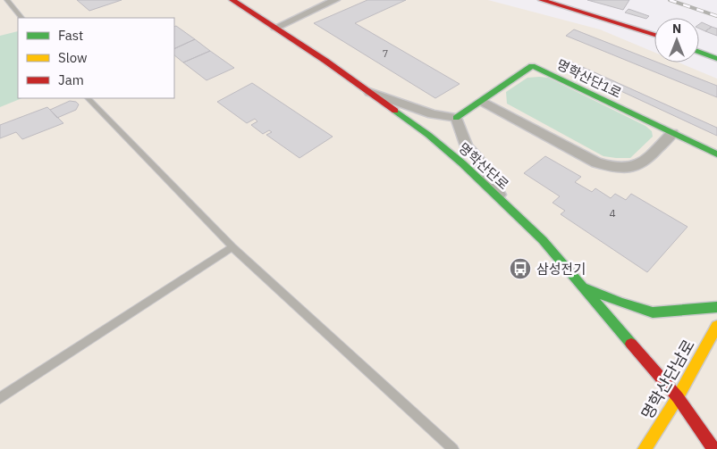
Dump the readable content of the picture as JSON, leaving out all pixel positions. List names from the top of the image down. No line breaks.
{"streets":{"street":["명학산단1로","명학산단로","명학산단남로"]},"crossings":[["명학산단로","명학산단남로"]],"places":{"bus stop":["삼성전기"]},"house_numbers":["7","4"],"legend":["Fast","Slow","Jam"],"north":"top"}
